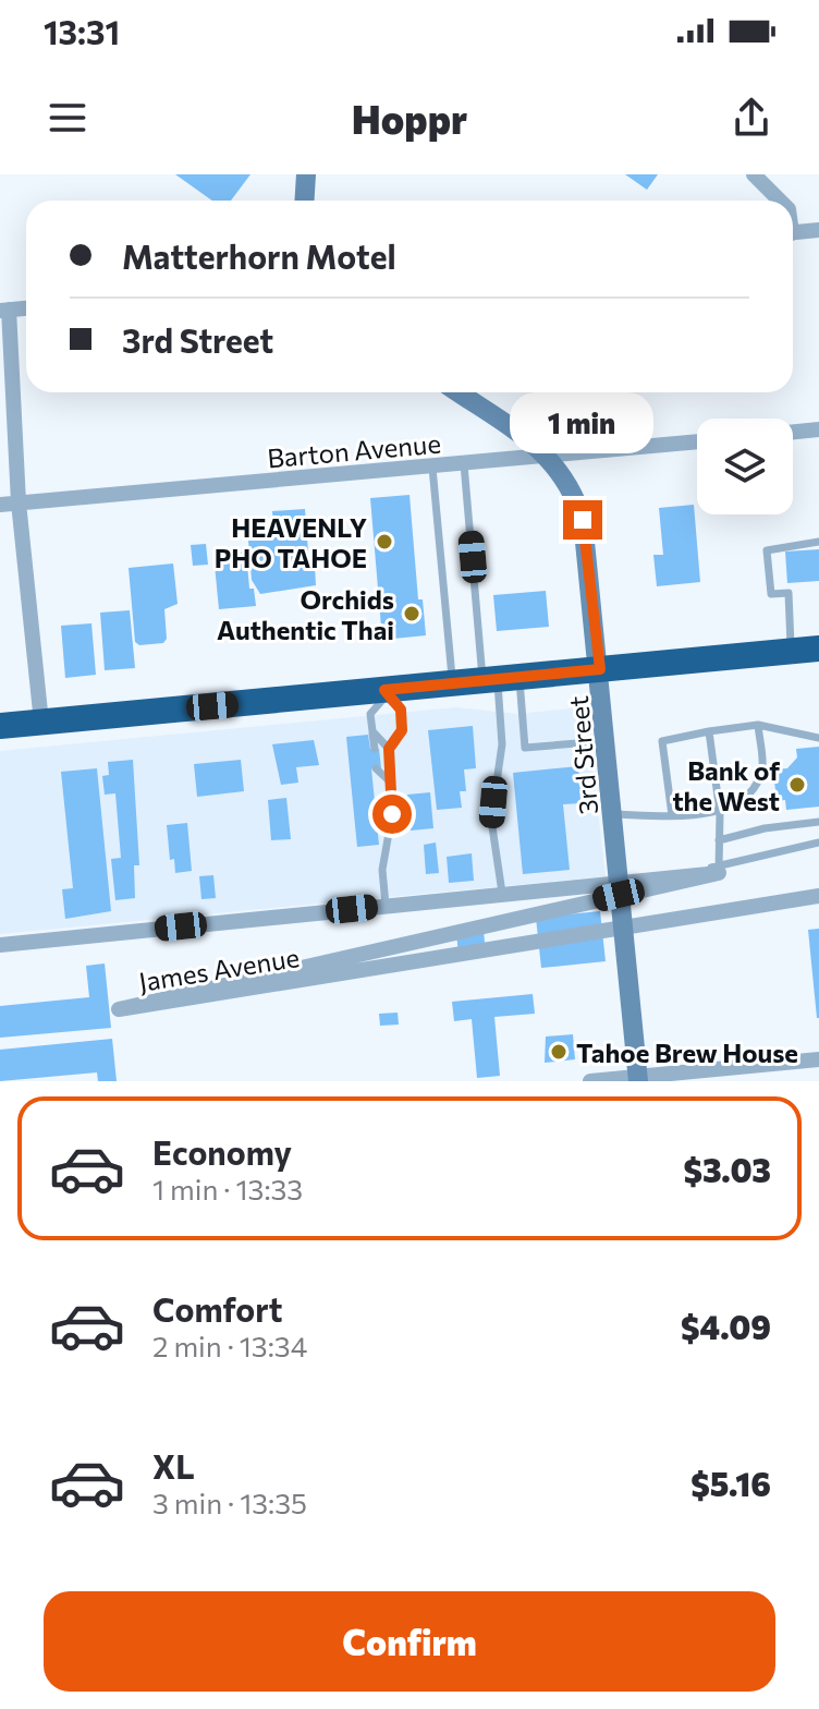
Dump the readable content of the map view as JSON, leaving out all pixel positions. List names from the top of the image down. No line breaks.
{"streets":{"street":["Barton Avenue","3rd Street","James Avenue"]},"crossings":[["Barton Avenue","3rd Street"],["3rd Street","James Avenue"]],"places":["HEAVENLY PHO TAHOE","Orchids Authentic Thai","Bank of the West","Tahoe Brew House"],"page":{"status":"13:31","header":"Hoppr","banner":["Matterhorn Motel","3rd Street"],"bubble":"1 min","list":[{"name":"Economy","note":"1 min · 13:33","value":"$3.03"},{"name":"Comfort","note":"2 min · 13:34","value":"$4.09"},{"name":"XL","note":"3 min · 13:35","value":"$5.16"}],"buttons":"Confirm"}}
